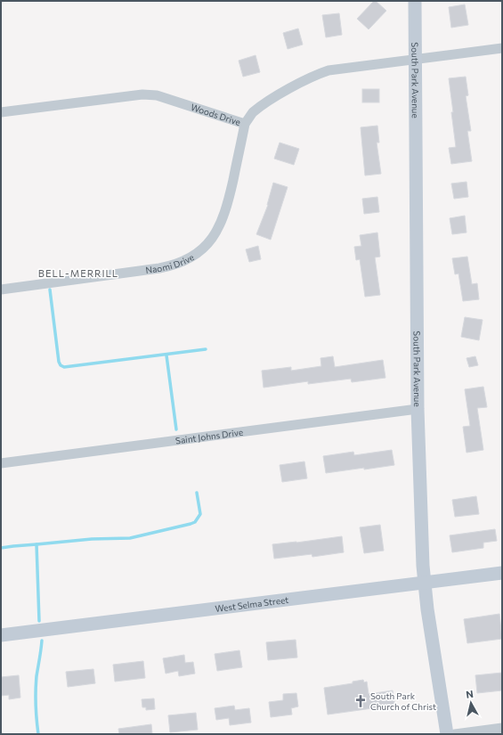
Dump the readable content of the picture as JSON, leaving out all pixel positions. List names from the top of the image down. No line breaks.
{"streets":{"street":["South Park Avenue","Woods Drive","Naomi Drive","Saint Johns Drive","West Selma Street"]},"crossings":[["South Park Avenue","Woods Drive"],["South Park Avenue","Saint Johns Drive"],["South Park Avenue","West Selma Street"],["Woods Drive","Naomi Drive"]],"districts":["BELL-MERRILL"],"places":{"church":["South Park Church of Christ"]},"north":"top"}
